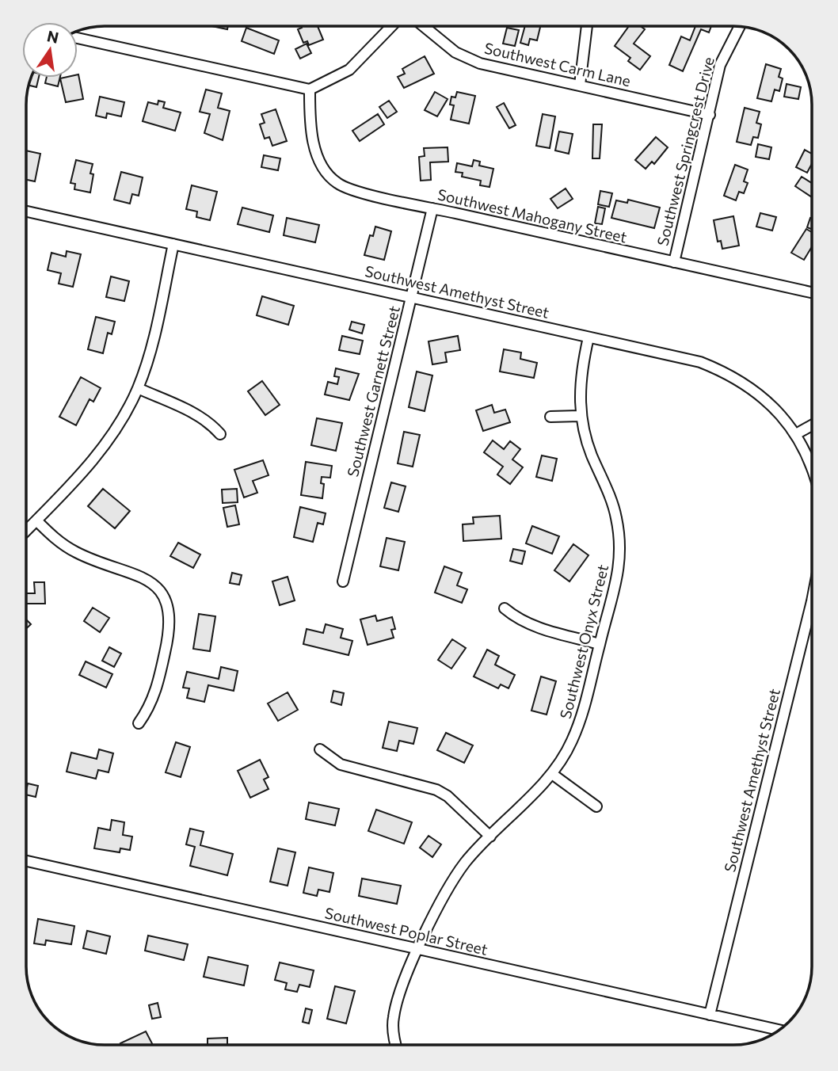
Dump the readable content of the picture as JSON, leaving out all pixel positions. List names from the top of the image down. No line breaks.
{"streets":{"street":["Southwest Carm Lane","Southwest Springcrest Drive","Southwest Mahogany Street","Southwest Amethyst Street","Southwest Garnett Street","Southwest Onyx Street","Southwest Poplar Street"]},"crossings":[["Southwest Carm Lane","Southwest Springcrest Drive"],["Southwest Springcrest Drive","Southwest Mahogany Street"],["Southwest Mahogany Street","Southwest Garnett Street"],["Southwest Amethyst Street","Southwest Garnett Street"],["Southwest Amethyst Street","Southwest Onyx Street"],["Southwest Amethyst Street","Southwest Poplar Street"],["Southwest Onyx Street","Southwest Poplar Street"]],"north":"top"}
